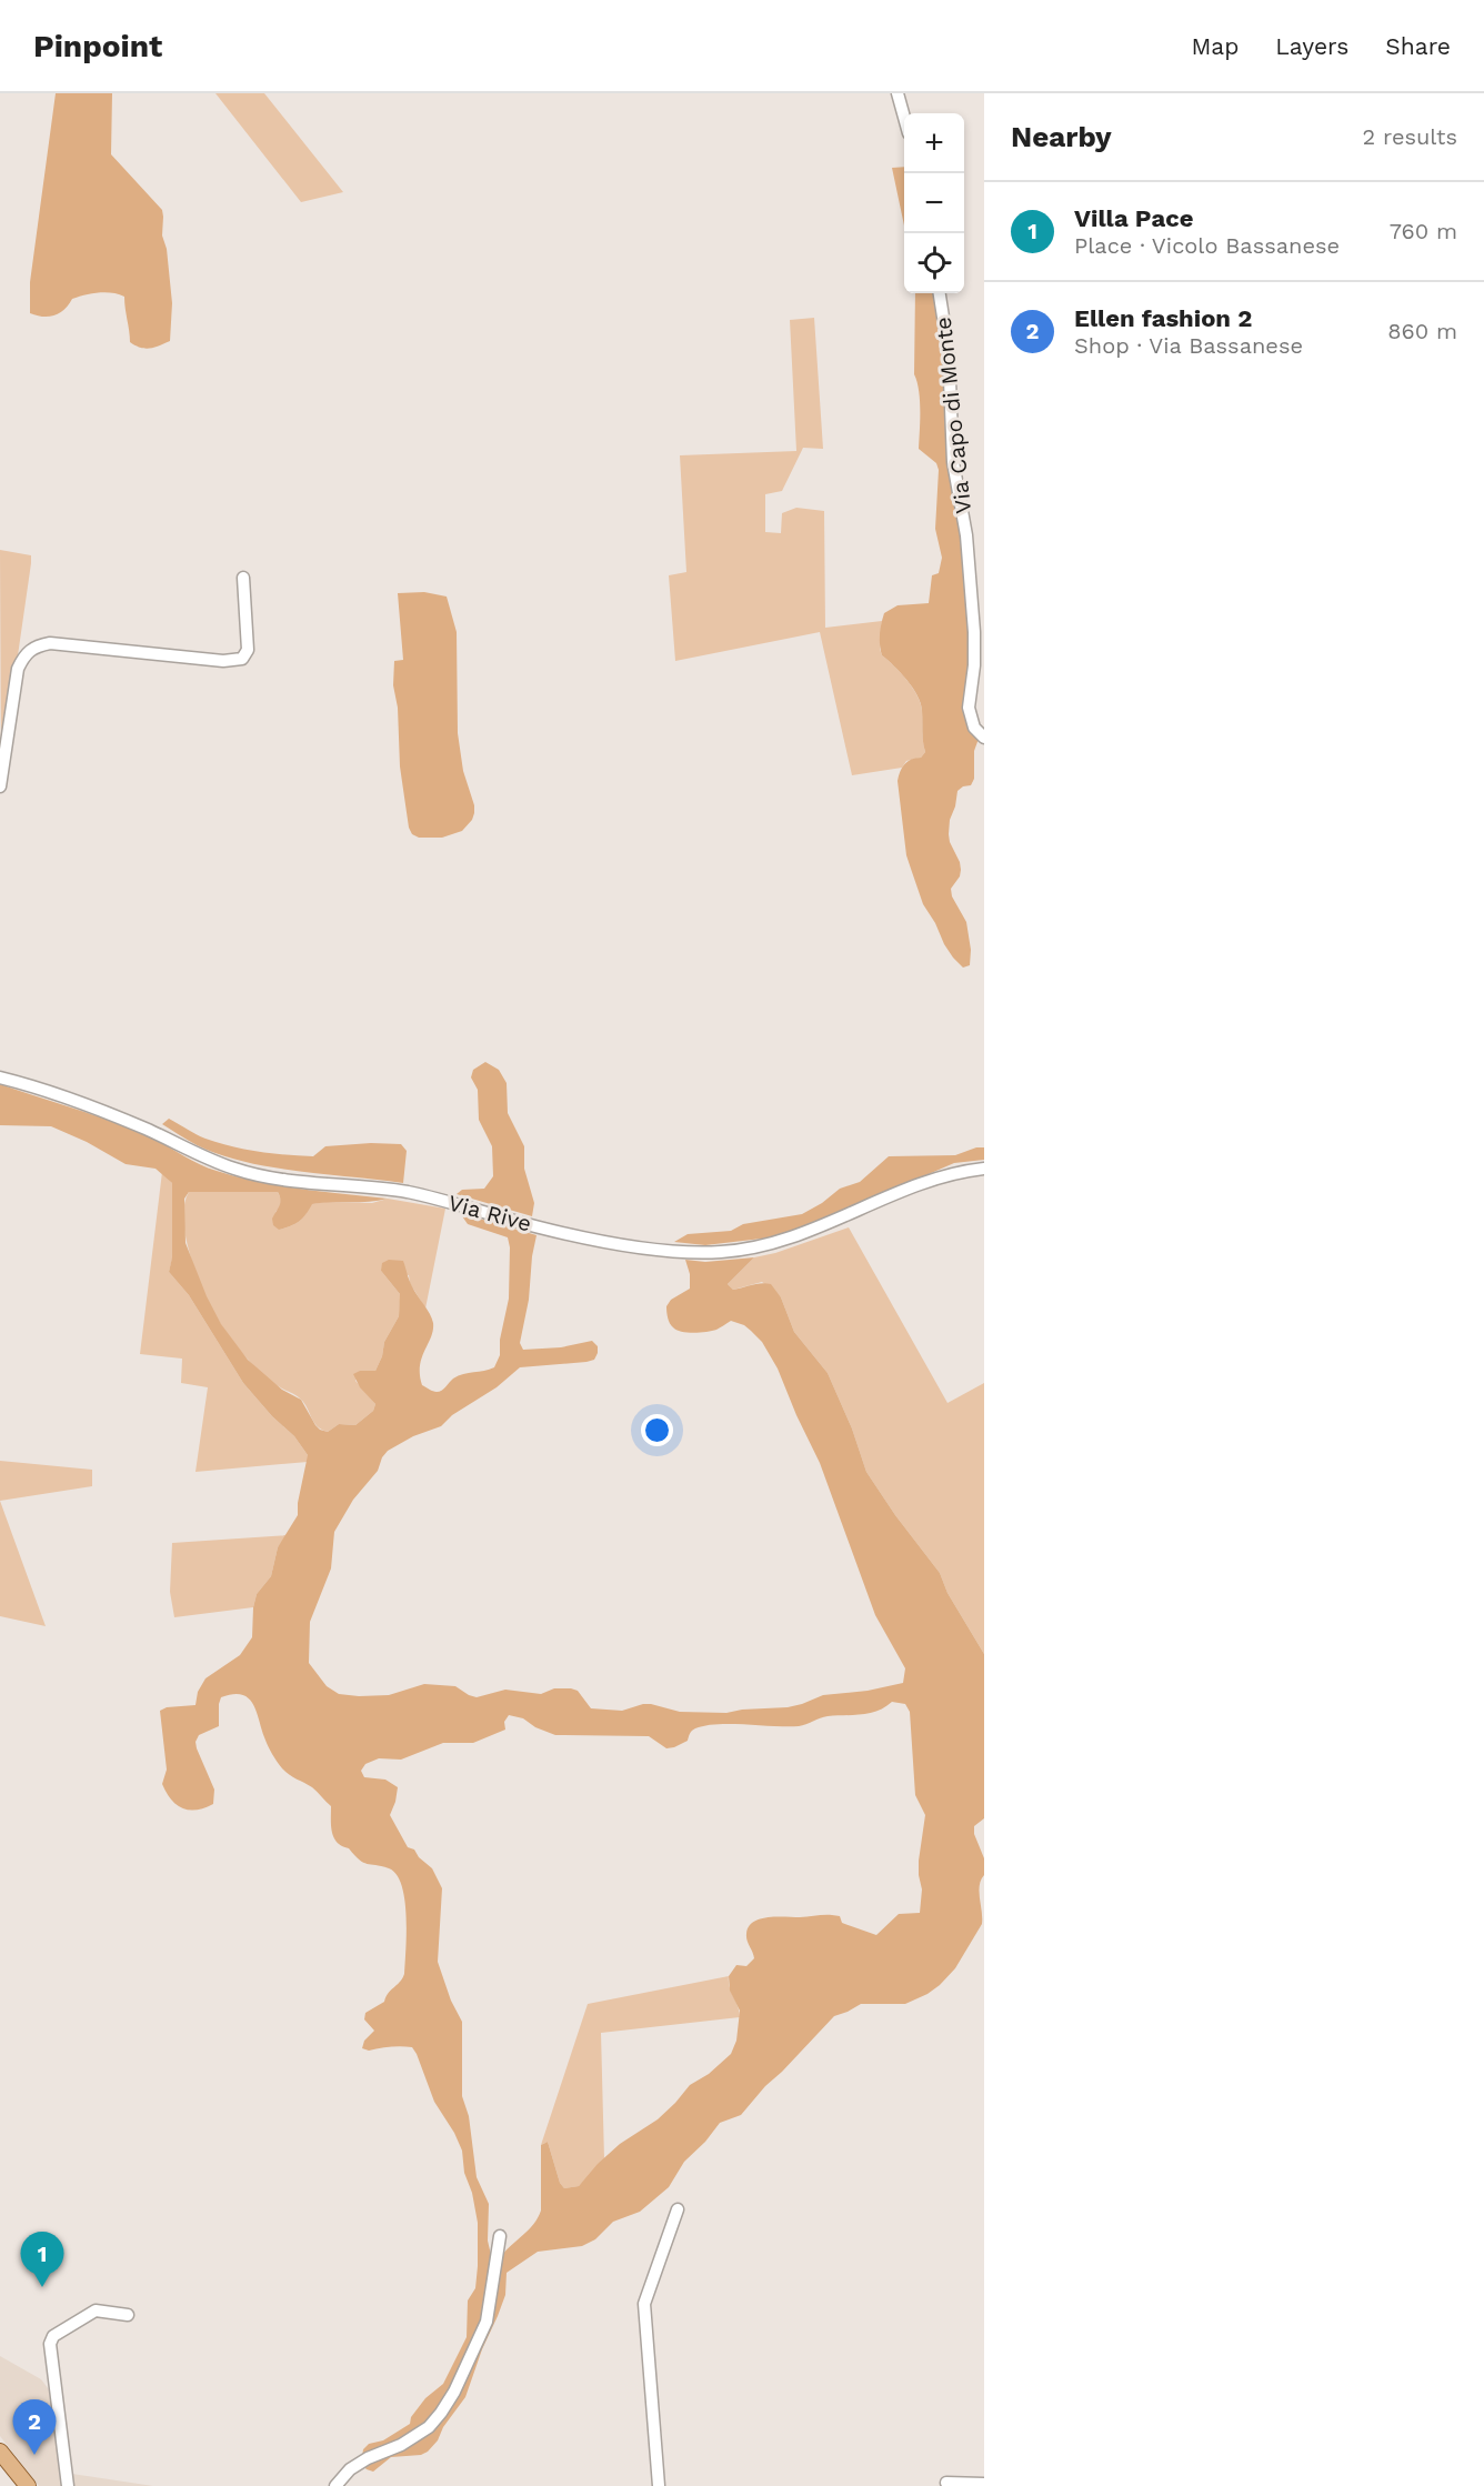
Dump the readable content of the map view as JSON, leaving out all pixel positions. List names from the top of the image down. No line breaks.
{"streets":{"street":["Via Capo di Monte","Via Rive"]},"page":{"header":"Pinpoint","nav":["Map","Layers","Share"],"heading":["Nearby","2 results"],"map_buttons":["+","−"],"list":[{"mark":"1","name":"Villa Pace","note":"Place · Vicolo Bassanese","value":"760 m"},{"mark":"2","name":"Ellen fashion 2","note":"Shop · Via Bassanese","value":"860 m"}],"pins":["1","2"]}}
